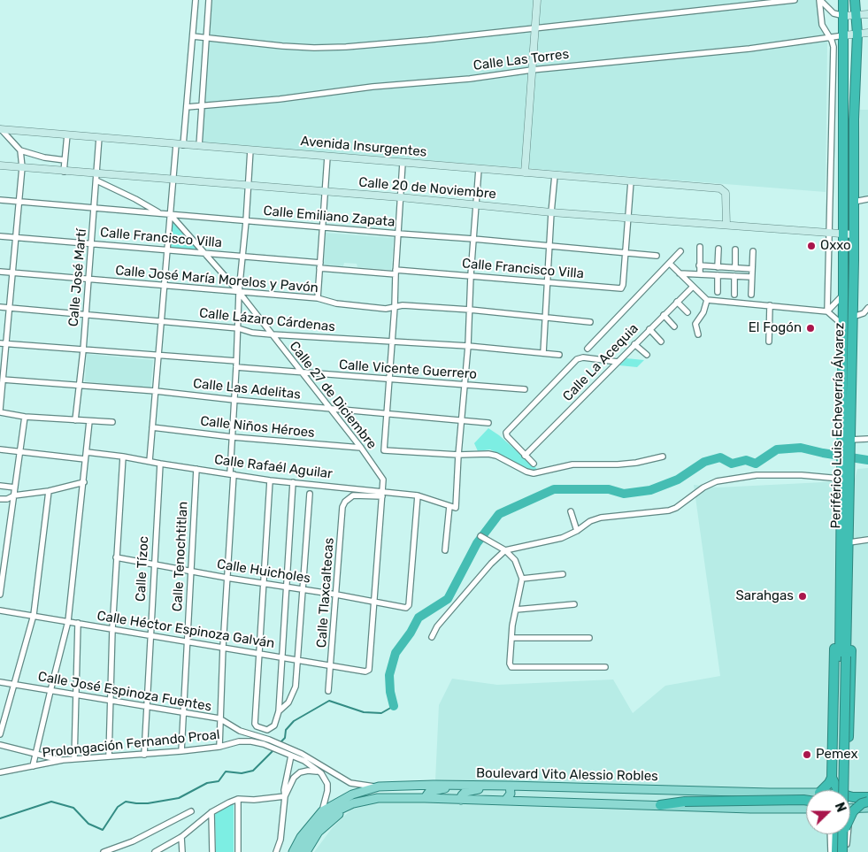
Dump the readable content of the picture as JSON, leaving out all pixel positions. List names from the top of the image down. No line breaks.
{"streets":{"highway":["Periférico Luis Echeverría Álvarez"],"main road":["Boulevard Vito Alessio Robles"],"street":["Calle Las Torres","Avenida Insurgentes","Calle 20 de Noviembre","Calle Emiliano Zapata","Calle Francisco Villa","Calle José Martí","Calle José María Morelos y Pavón","Calle Lázaro Cárdenas","Calle La Acequia","Calle Vicente Guerrero","Calle Las Adelitas","Calle 27 de Diciembre","Calle Niños Héroes","Calle Rafaél Aguilar","Calle Tenochtitlan","Calle Tízoc","Calle Huicholes","Calle Tlaxcaltecas","Calle Héctor Espinoza Galván","Calle José Espinoza Fuentes","Prolongación Fernando Proal"]},"crossings":[["Calle Las Torres","Periférico Luis Echeverría Álvarez"],["Avenida Insurgentes","Calle 20 de Noviembre"],["Avenida Insurgentes","Calle José Martí"],["Calle 20 de Noviembre","Calle José Martí"],["Calle 20 de Noviembre","Periférico Luis Echeverría Álvarez"],["Calle Emiliano Zapata","Calle Francisco Villa"],["Calle Emiliano Zapata","Calle José Martí"],["Calle Emiliano Zapata","Calle 27 de Diciembre"],["Calle Francisco Villa","Calle José Martí"],["Calle Francisco Villa","Calle 27 de Diciembre"],["Calle José Martí","Calle José María Morelos y Pavón"],["Calle José Martí","Calle Lázaro Cárdenas"],["Calle José Martí","Calle Las Adelitas"],["Calle José María Morelos y Pavón","Calle 27 de Diciembre"],["Calle Lázaro Cárdenas","Calle 27 de Diciembre"],["Calle Vicente Guerrero","Calle 27 de Diciembre"],["Calle Las Adelitas","Calle 27 de Diciembre"],["Calle 27 de Diciembre","Calle Niños Héroes"],["Calle 27 de Diciembre","Calle Rafaél Aguilar"],["Calle 27 de Diciembre","Calle Huicholes"],["Calle 27 de Diciembre","Calle Tlaxcaltecas"],["Calle 27 de Diciembre","Calle Héctor Espinoza Galván"],["Calle Rafaél Aguilar","Calle Tenochtitlan"],["Calle Rafaél Aguilar","Calle Tízoc"],["Calle Rafaél Aguilar","Calle Huicholes"],["Calle Rafaél Aguilar","Calle Tlaxcaltecas"],["Calle Tenochtitlan","Calle Huicholes"],["Calle Tenochtitlan","Calle Héctor Espinoza Galván"],["Calle Tenochtitlan","Calle José Espinoza Fuentes"],["Calle Tenochtitlan","Prolongación Fernando Proal"],["Calle Tízoc","Calle Huicholes"],["Calle Tízoc","Calle Héctor Espinoza Galván"],["Calle Tízoc","Calle José Espinoza Fuentes"],["Calle Tízoc","Prolongación Fernando Proal"],["Calle Huicholes","Calle Tlaxcaltecas"],["Calle Tlaxcaltecas","Calle Héctor Espinoza Galván"],["Calle José Espinoza Fuentes","Prolongación Fernando Proal"]],"places":["Oxxo","El Fogón","Sarahgas","Pemex"],"north":"right"}
